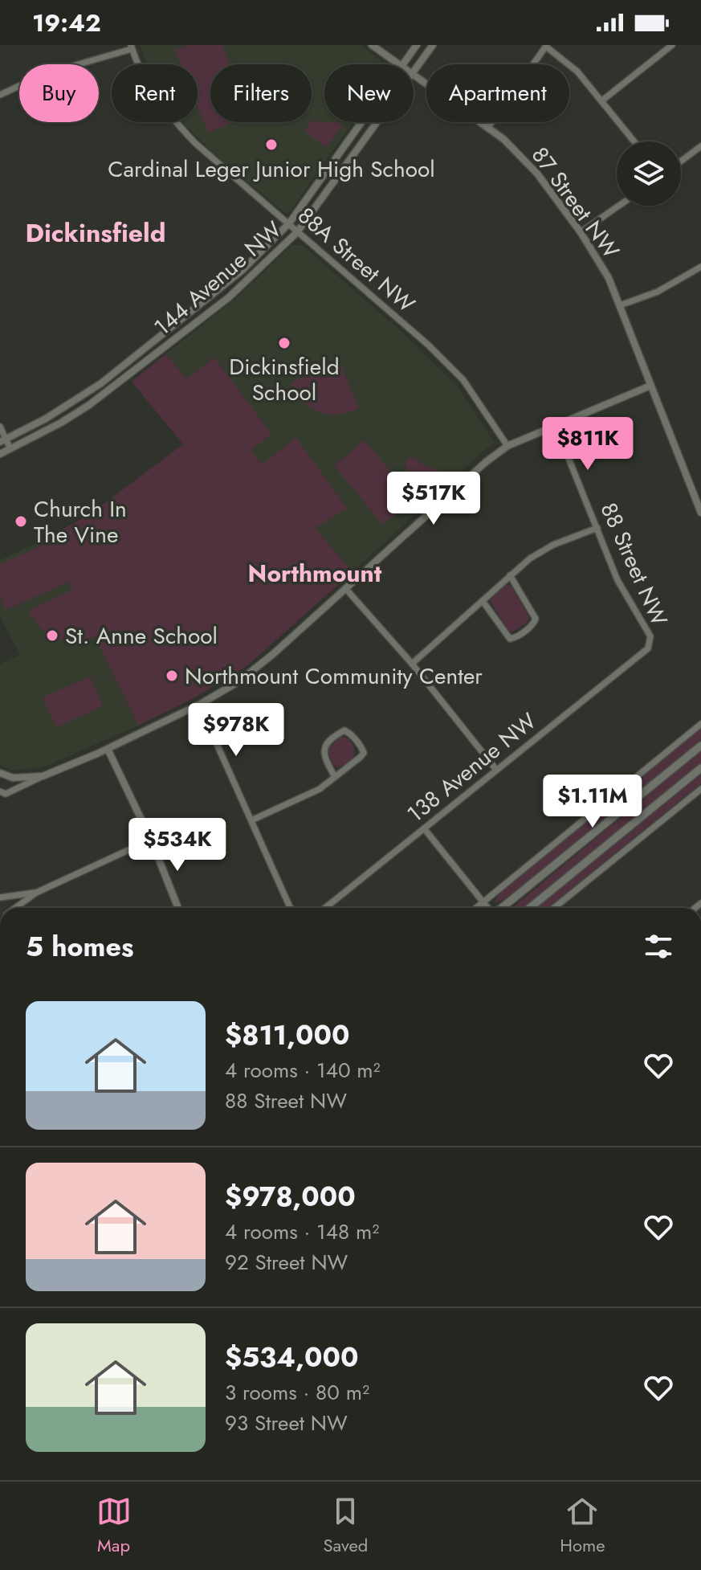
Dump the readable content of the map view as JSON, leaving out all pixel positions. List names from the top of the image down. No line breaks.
{"streets":{"street":["87 Street NW","88A Street NW","144 Avenue NW","88 Street NW","138 Avenue NW"]},"crossings":[["88A Street NW","144 Avenue NW"],["88 Street NW","138 Avenue NW"]],"districts":["Dickinsfield","Northmount"],"places":["Cardinal Leger Junior High School","Dickinsfield School","Church In The Vine","St. Anne School","Northmount Community Center"],"page":{"status":"19:42","chip":["Buy","Rent","Filters","New","Apartment"],"price":["$811K","$517K","$978K","$1.11M","$534K"],"heading":"5 homes","list":[{"name":"$811,000","note":"4 rooms · 140 m² · 88 Street NW"},{"name":"$978,000","note":"4 rooms · 148 m² · 92 Street NW"},{"name":"$534,000","note":"3 rooms · 80 m² · 93 Street NW"}],"tabs":["Map","Saved","Home"]}}
